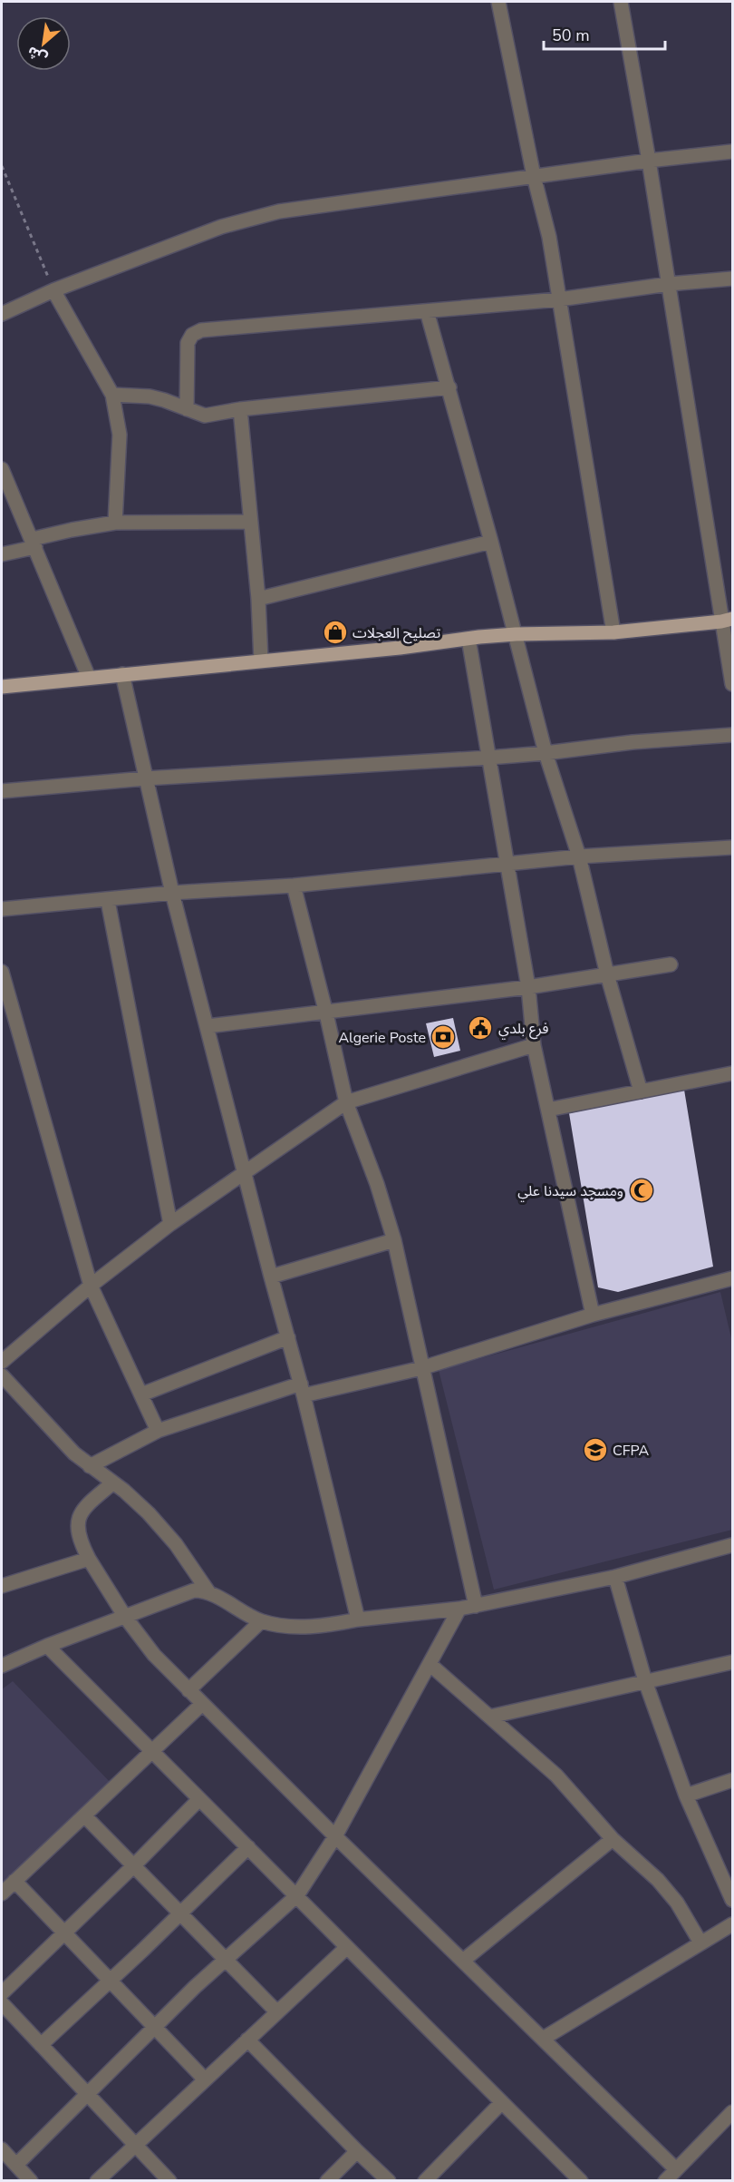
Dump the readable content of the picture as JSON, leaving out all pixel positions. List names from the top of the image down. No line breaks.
{"places":{"shop":["تصليح العجلات"],"public building":["فرع بلدي"],"bank":["Algerie Poste"],"mosque":["ومسجد سيدنا علي"],"school or university":["CFPA"]},"scale_bar":"50 m","north":"bottom left"}
